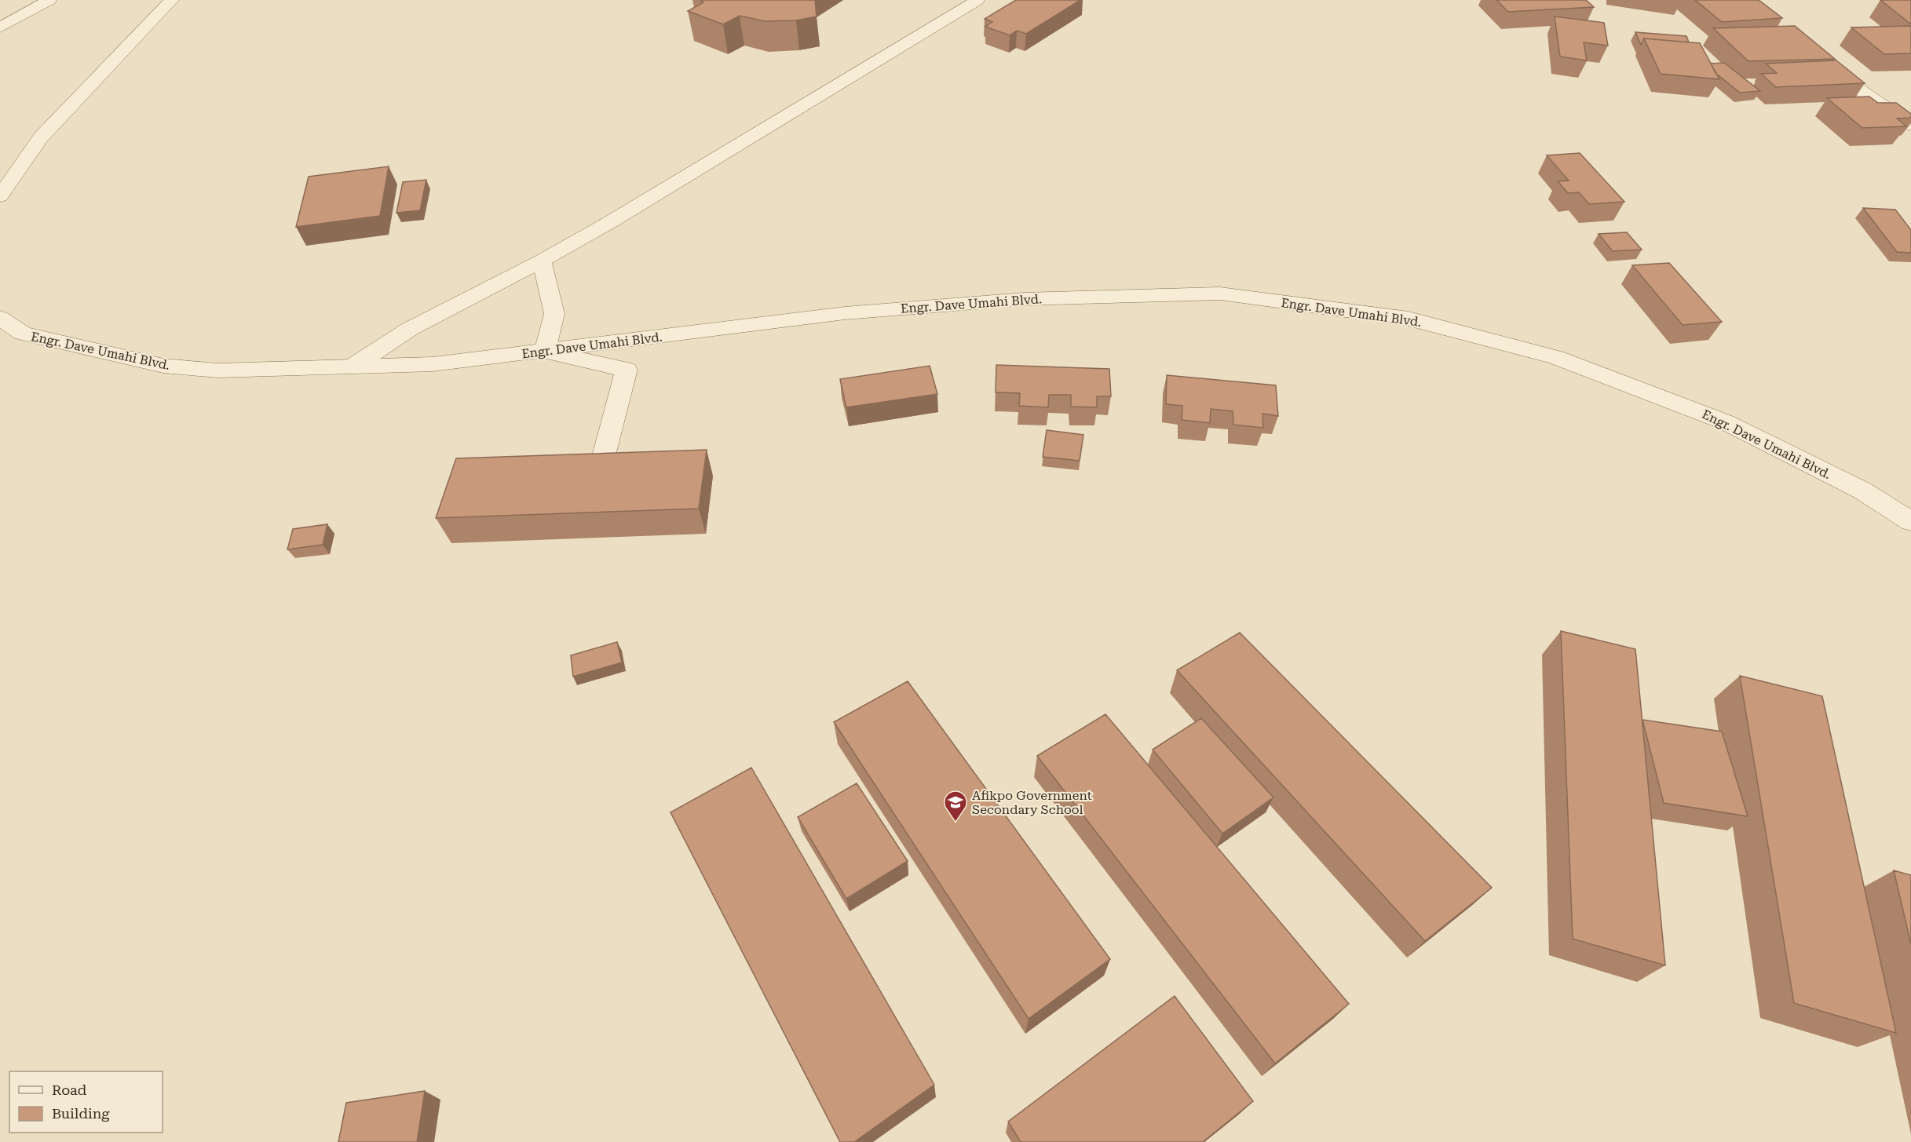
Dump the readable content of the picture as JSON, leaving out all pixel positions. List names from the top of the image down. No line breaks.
{"streets":{"street":["Engr. Dave Umahi Blvd."]},"places":{"school or university":["Afikpo Government Secondary School"]},"legend":["Road","Building"]}
